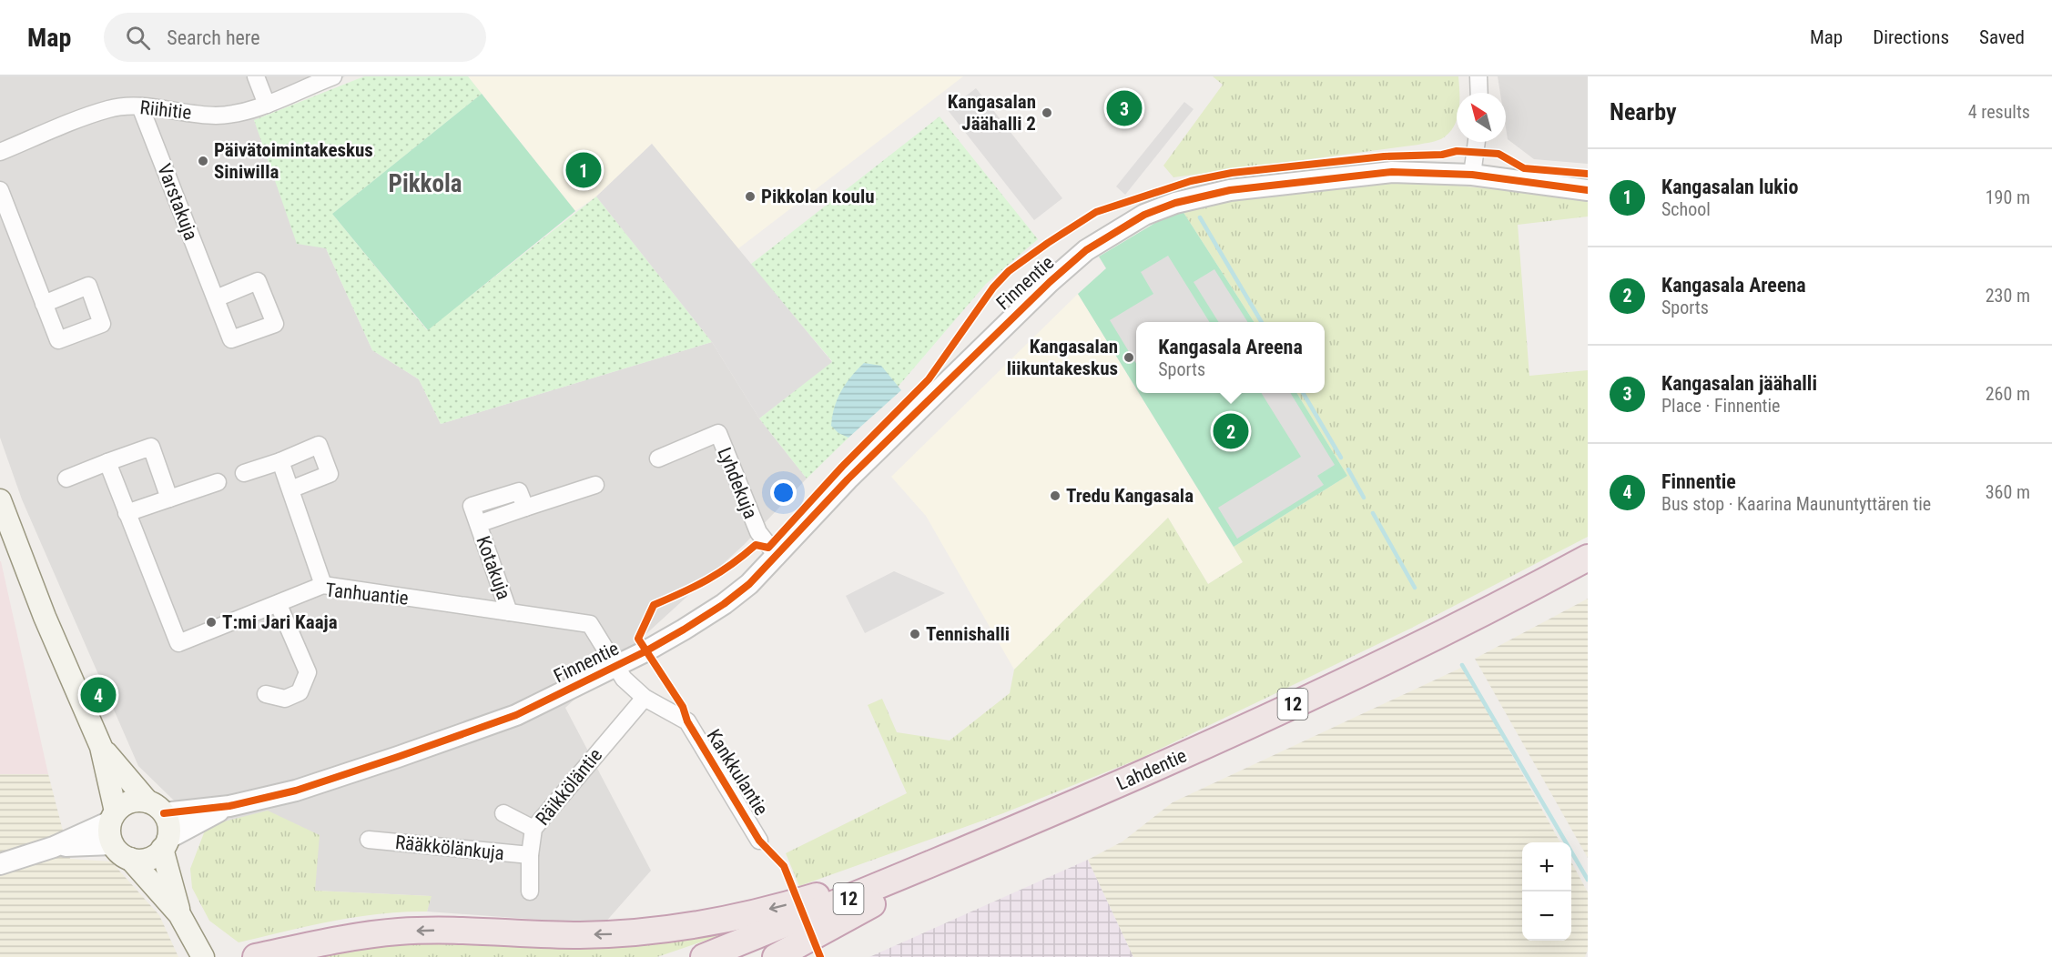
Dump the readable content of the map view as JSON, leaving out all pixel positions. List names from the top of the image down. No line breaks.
{"streets":{"highway":["12","Lahdentie"],"street":["Riihitie","Varstakuja","Finnentie","Lyhdekuja","Kotakuja","Tanhuantie","Kankkulantie","Räikköläntie","Rääkkölänkuja"]},"crossings":[["Riihitie","Varstakuja"],["Finnentie","Lyhdekuja"],["Finnentie","Tanhuantie"],["Finnentie","Kankkulantie"],["Kotakuja","Tanhuantie"],["Tanhuantie","Kankkulantie"],["Kankkulantie","Räikköläntie"],["Räikköläntie","Rääkkölänkuja"]],"districts":["Pikkola"],"places":["Kangasalan Jäähalli 2","Päivätoimintakeskus Siniwilla","Pikkolan koulu","Kangasalan liikuntakeskus","Tredu Kangasala","T:mi Jari Kaaja","Tennishalli"],"north":"top left","page":{"header":"Map","search":"Search here","nav":["Map","Directions","Saved"],"heading":["Nearby","4 results"],"pins":["3","1","2","4"],"list":[{"mark":"1","name":"Kangasalan lukio","note":"School","value":"190 m"},{"mark":"2","name":"Kangasala Areena","note":"Sports","value":"230 m"},{"mark":"3","name":"Kangasalan jäähalli","note":"Place · Finnentie","value":"260 m"},{"mark":"4","name":"Finnentie","note":"Bus stop · Kaarina Maununtyttären tie","value":"360 m"}],"popup":["Kangasala Areena","Sports"],"map_buttons":["+","−"]}}
